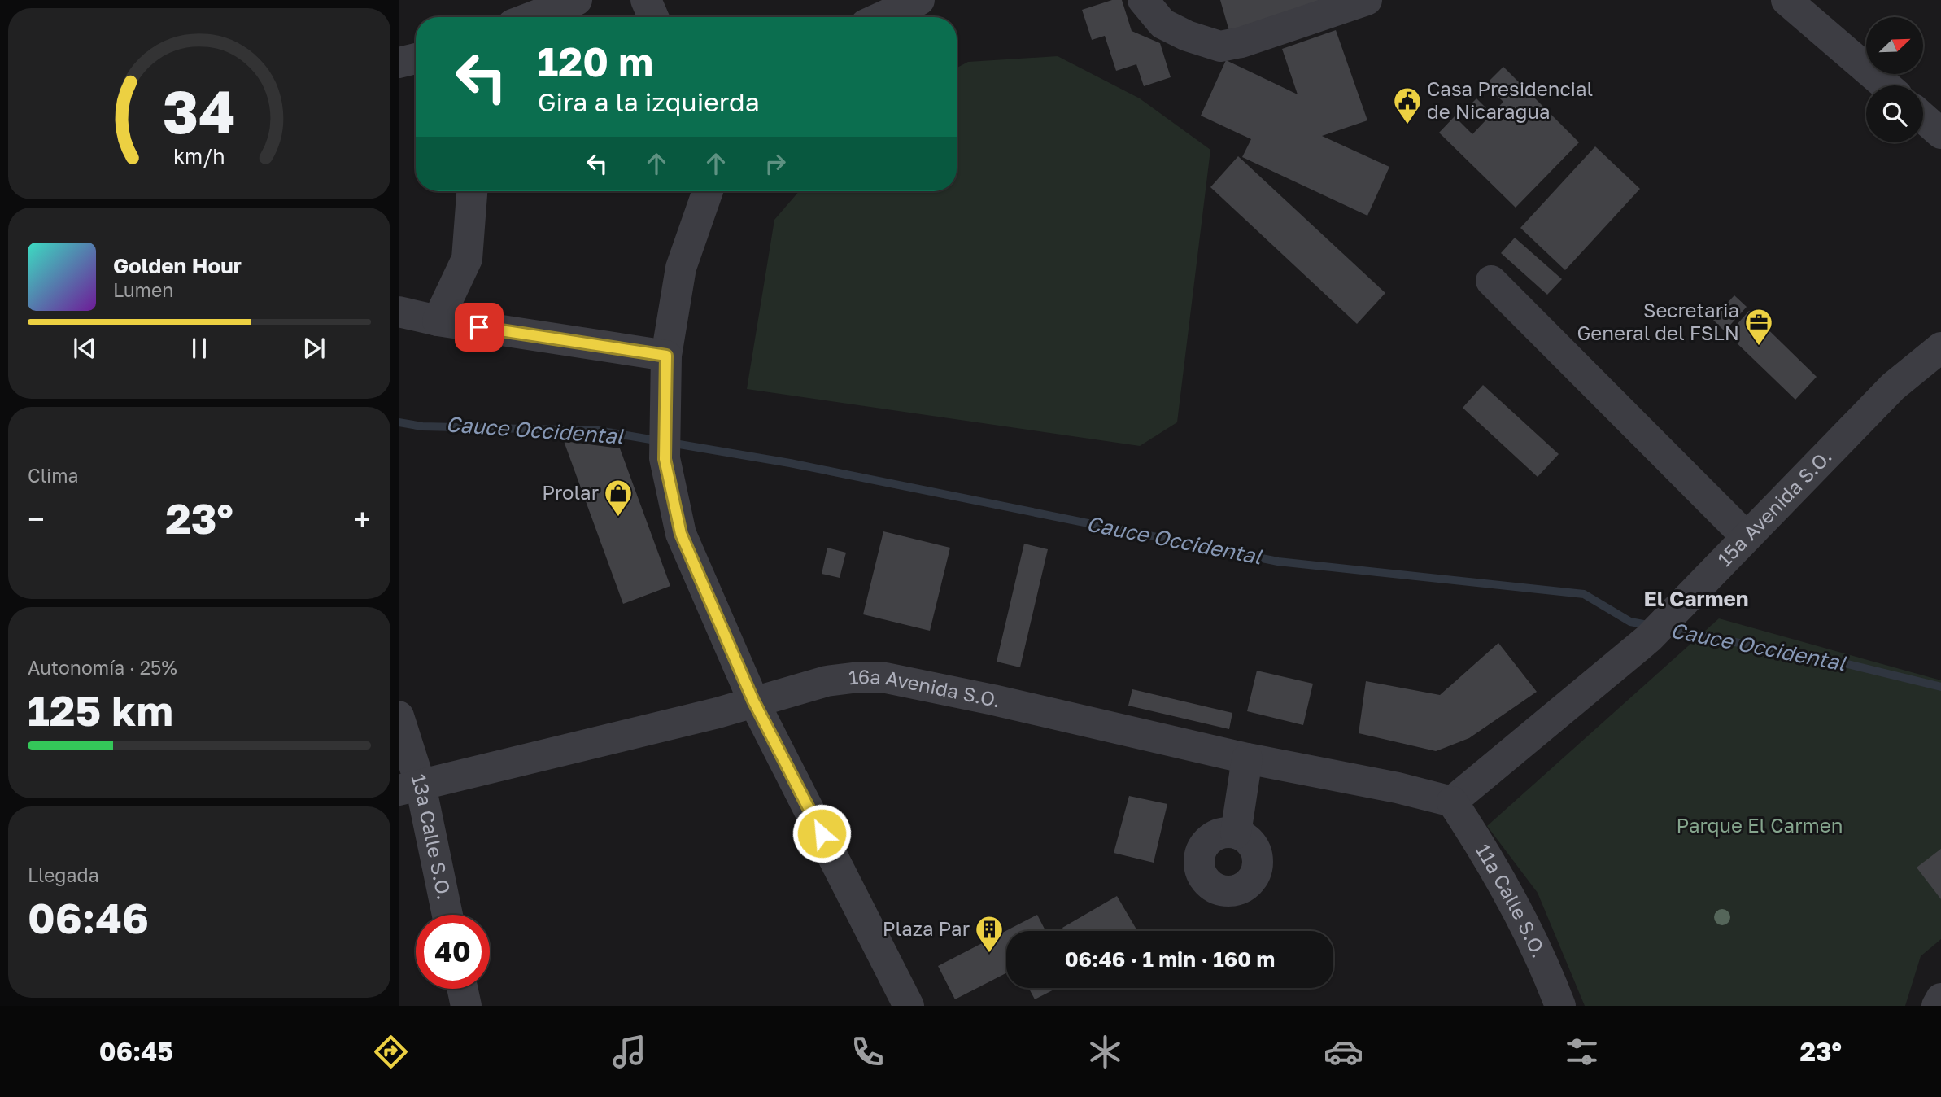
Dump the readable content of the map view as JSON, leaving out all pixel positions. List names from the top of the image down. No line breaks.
{"streets":{"street":["15a Avenida S.O.","16a Avenida S.O.","13a Calle S.O.","11a Calle S.O."]},"crossings":[["15a Avenida S.O.","16a Avenida S.O."],["15a Avenida S.O.","11a Calle S.O."],["16a Avenida S.O.","13a Calle S.O."],["16a Avenida S.O.","11a Calle S.O."]],"districts":["El Carmen"],"water":["Cauce Occidental"],"parks":["Parque El Carmen"],"places":{"public building":["Casa Presidencial de Nicaragua"],"office":["Secretaria General del FSLN"],"shop":["Prolar"],"building":["Plaza Par"]},"north":"top right","page":{"turn":["120 m","Gira a la izquierda"],"song":["Golden Hour","Lumen"],"tile":["Clima",["Autonomía · 25%","125 km"],["Llegada","06:46"]],"heat":["−","23°","+"],"limit":"40","trip":"06:46 · 1 min · 160 m","tabs":["06:45","23°"],"gauge":["34","km/h"]}}
